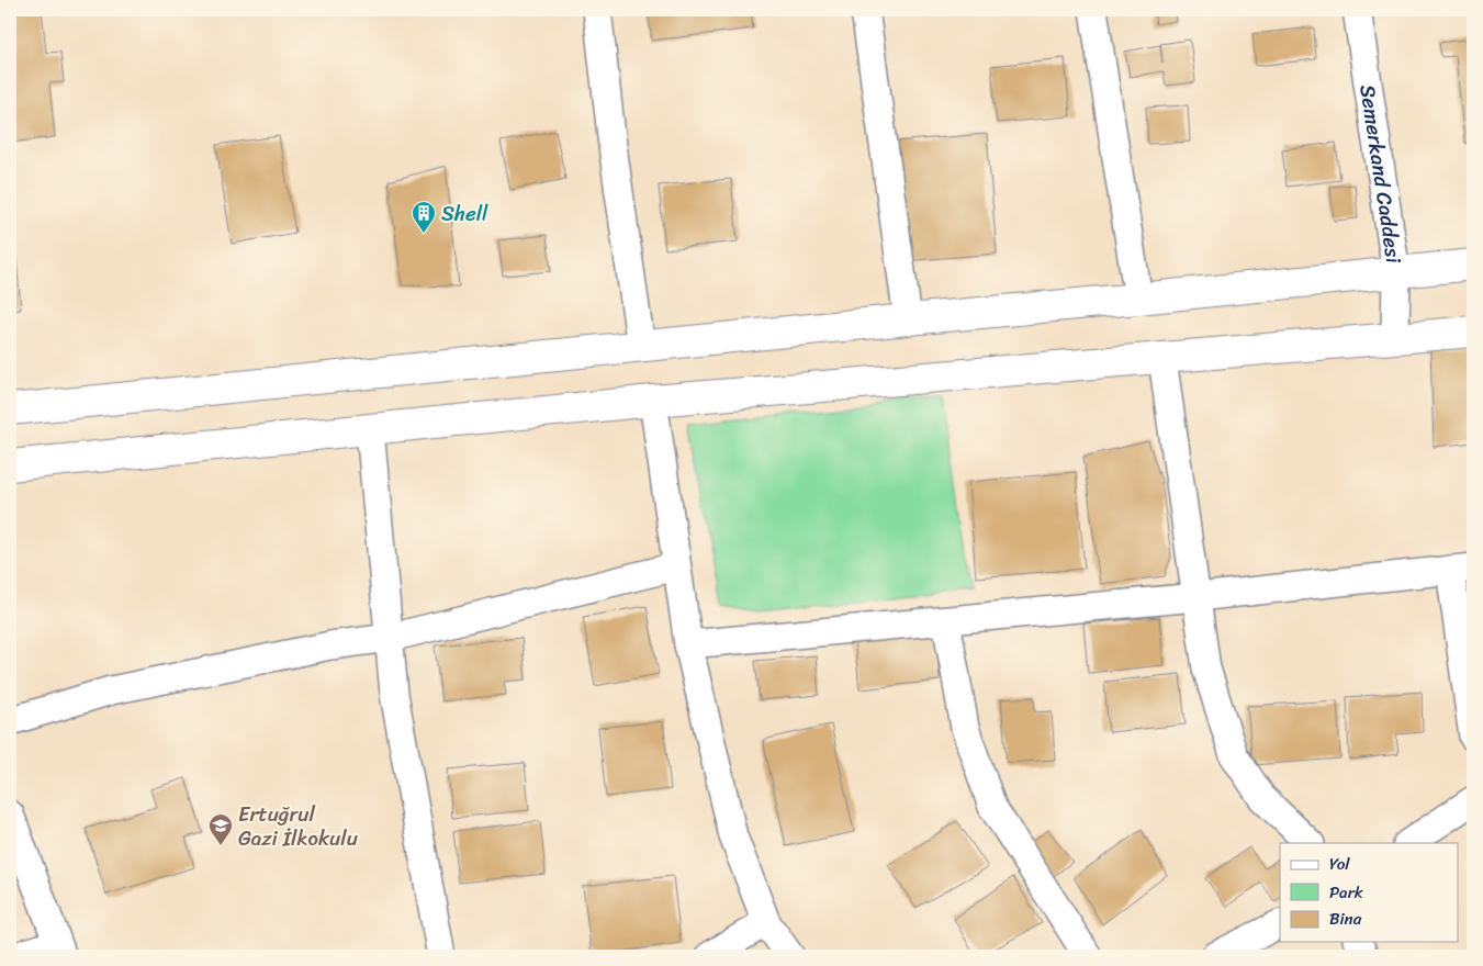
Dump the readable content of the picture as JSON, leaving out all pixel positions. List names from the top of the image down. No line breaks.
{"streets":{"street":["Semerkand Caddesi"]},"places":{"building":["Shell"],"school or university":["Ertuğrul Gazi İlkokulu"]},"legend":["Yol","Park","Bina"]}
